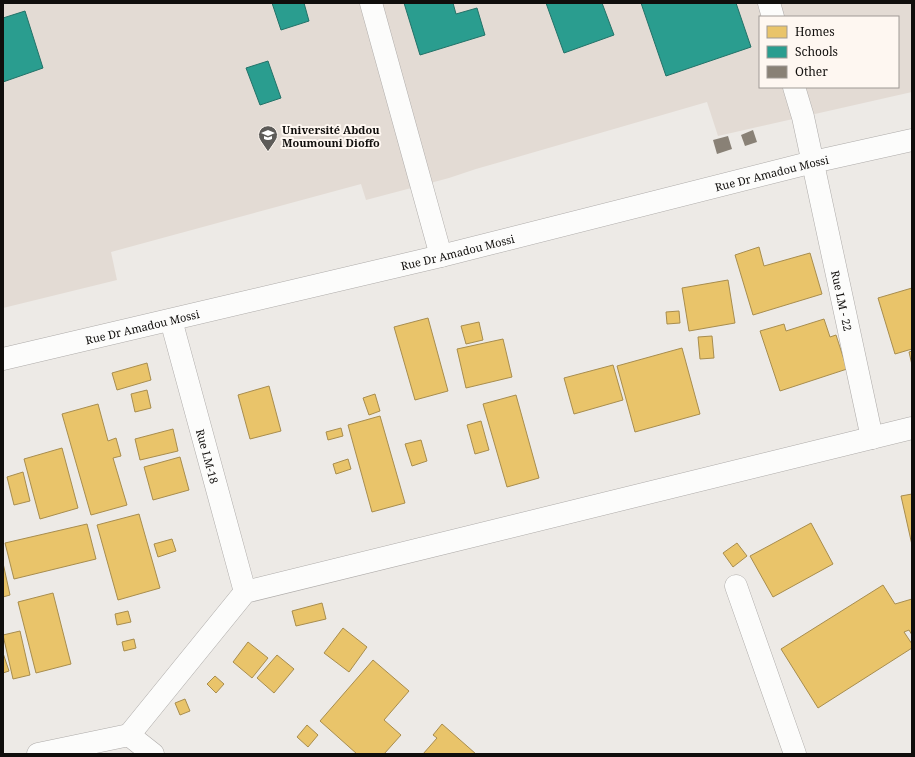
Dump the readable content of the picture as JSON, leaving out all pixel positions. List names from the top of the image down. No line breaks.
{"streets":{"street":["Rue Dr Amadou Mossi","Rue LM - 22","Rue LM-18"]},"crossings":[["Rue Dr Amadou Mossi","Rue LM - 22"],["Rue Dr Amadou Mossi","Rue LM-18"]],"places":{"school or university":["Université Abdou Moumouni Dioffo"]},"legend":["Homes","Schools","Other"]}
